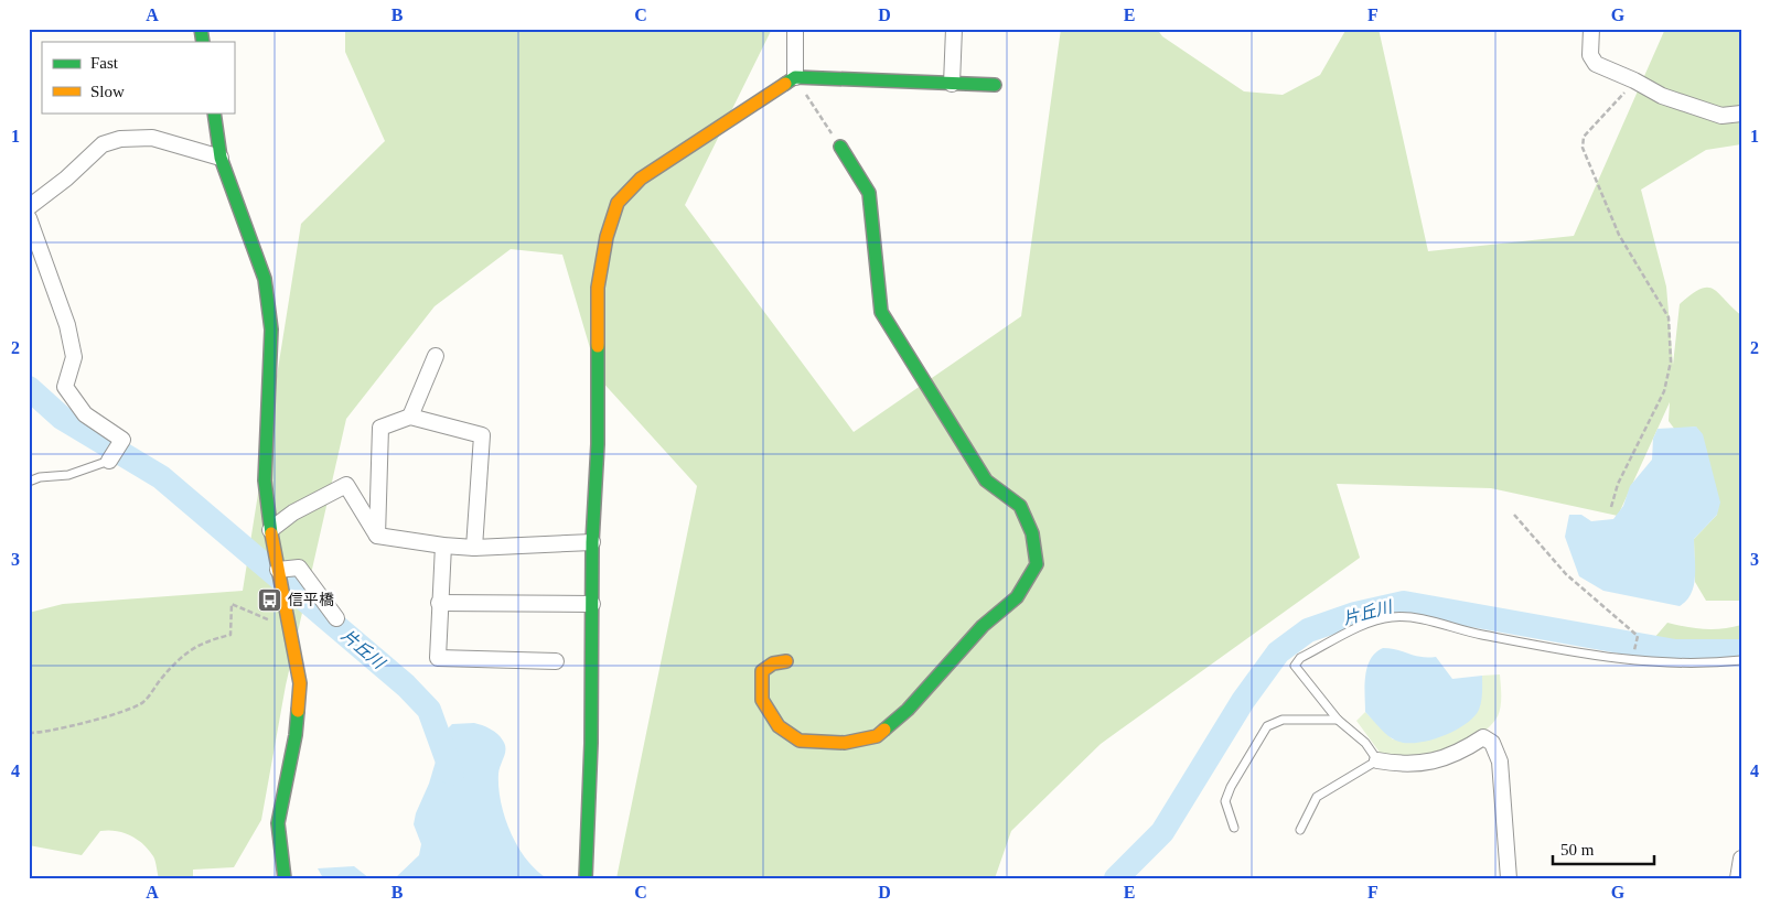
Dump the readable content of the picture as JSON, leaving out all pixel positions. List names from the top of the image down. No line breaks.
{"water":["片丘川"],"places":{"bus stop":["信平橋"]},"legend":["Fast","Slow"],"scale_bar":"50 m","grid":{"columns":["A","B","C","D","E","F","G"],"rows":["1","2","3","4"]}}
